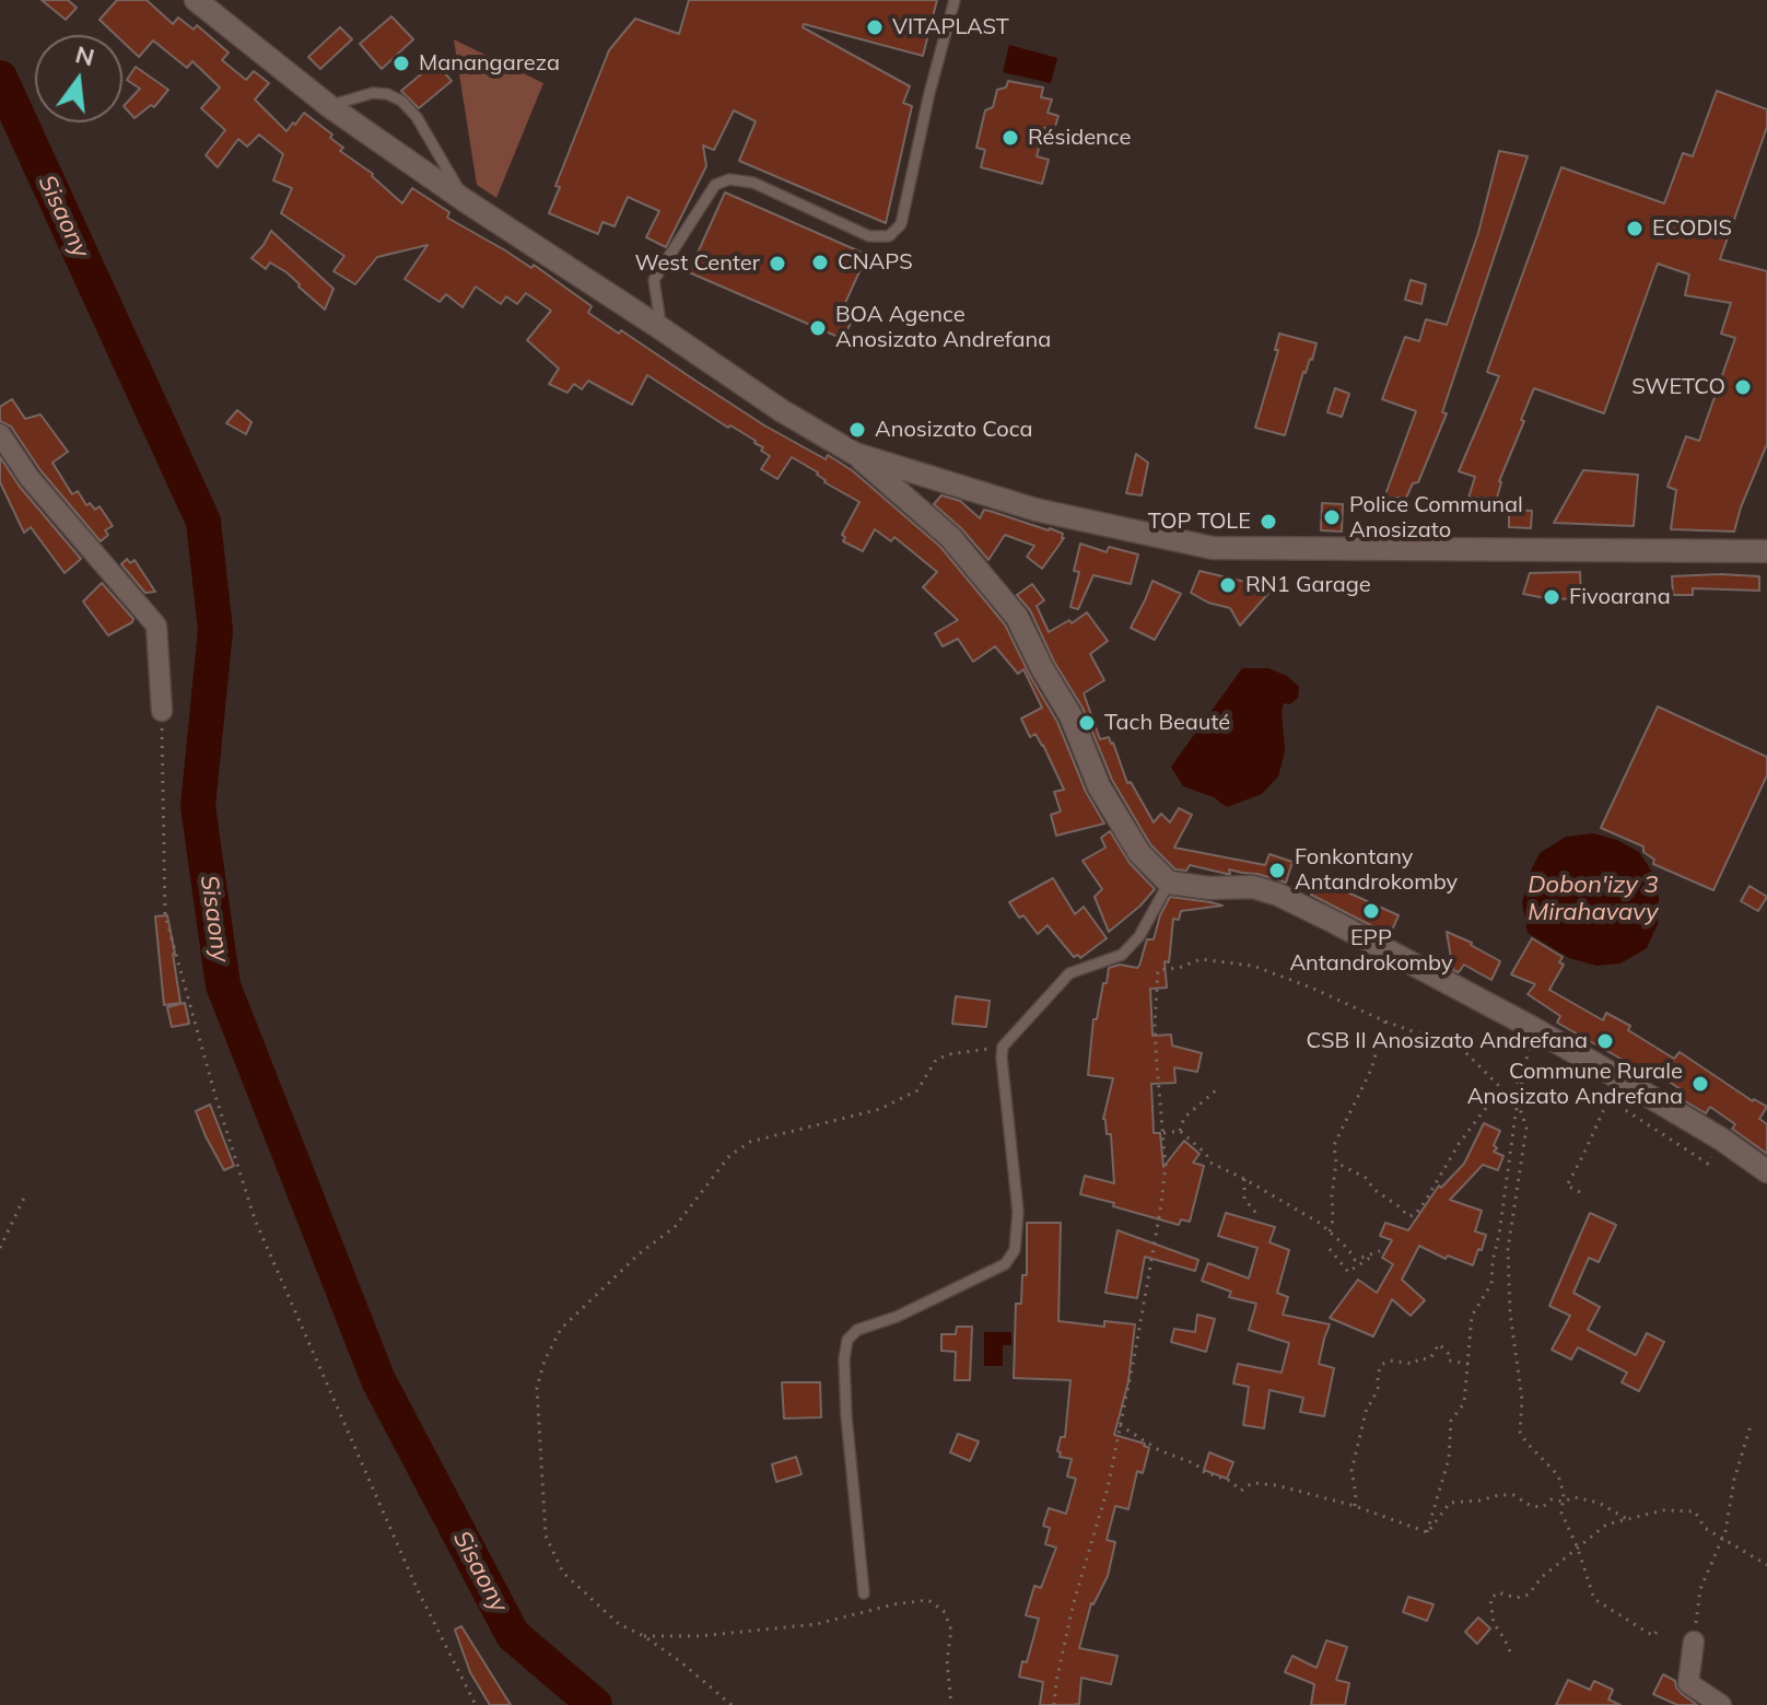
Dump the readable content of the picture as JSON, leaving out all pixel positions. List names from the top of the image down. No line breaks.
{"water":["Sisaony","Dobon'izy 3 Mirahavavy"],"places":["VITAPLAST","Manangareza","Résidence","ECODIS","CNAPS","West Center","BOA Agence Anosizato Andrefana","SWETCO","Anosizato Coca","Police Communal Anosizato","TOP TOLE","RN1 Garage","Fivoarana","Tach Beauté","Fonkontany Antandrokomby","EPP Antandrokomby","CSB II Anosizato Andrefana","Commune Rurale Anosizato Andrefana"],"north":"top"}
